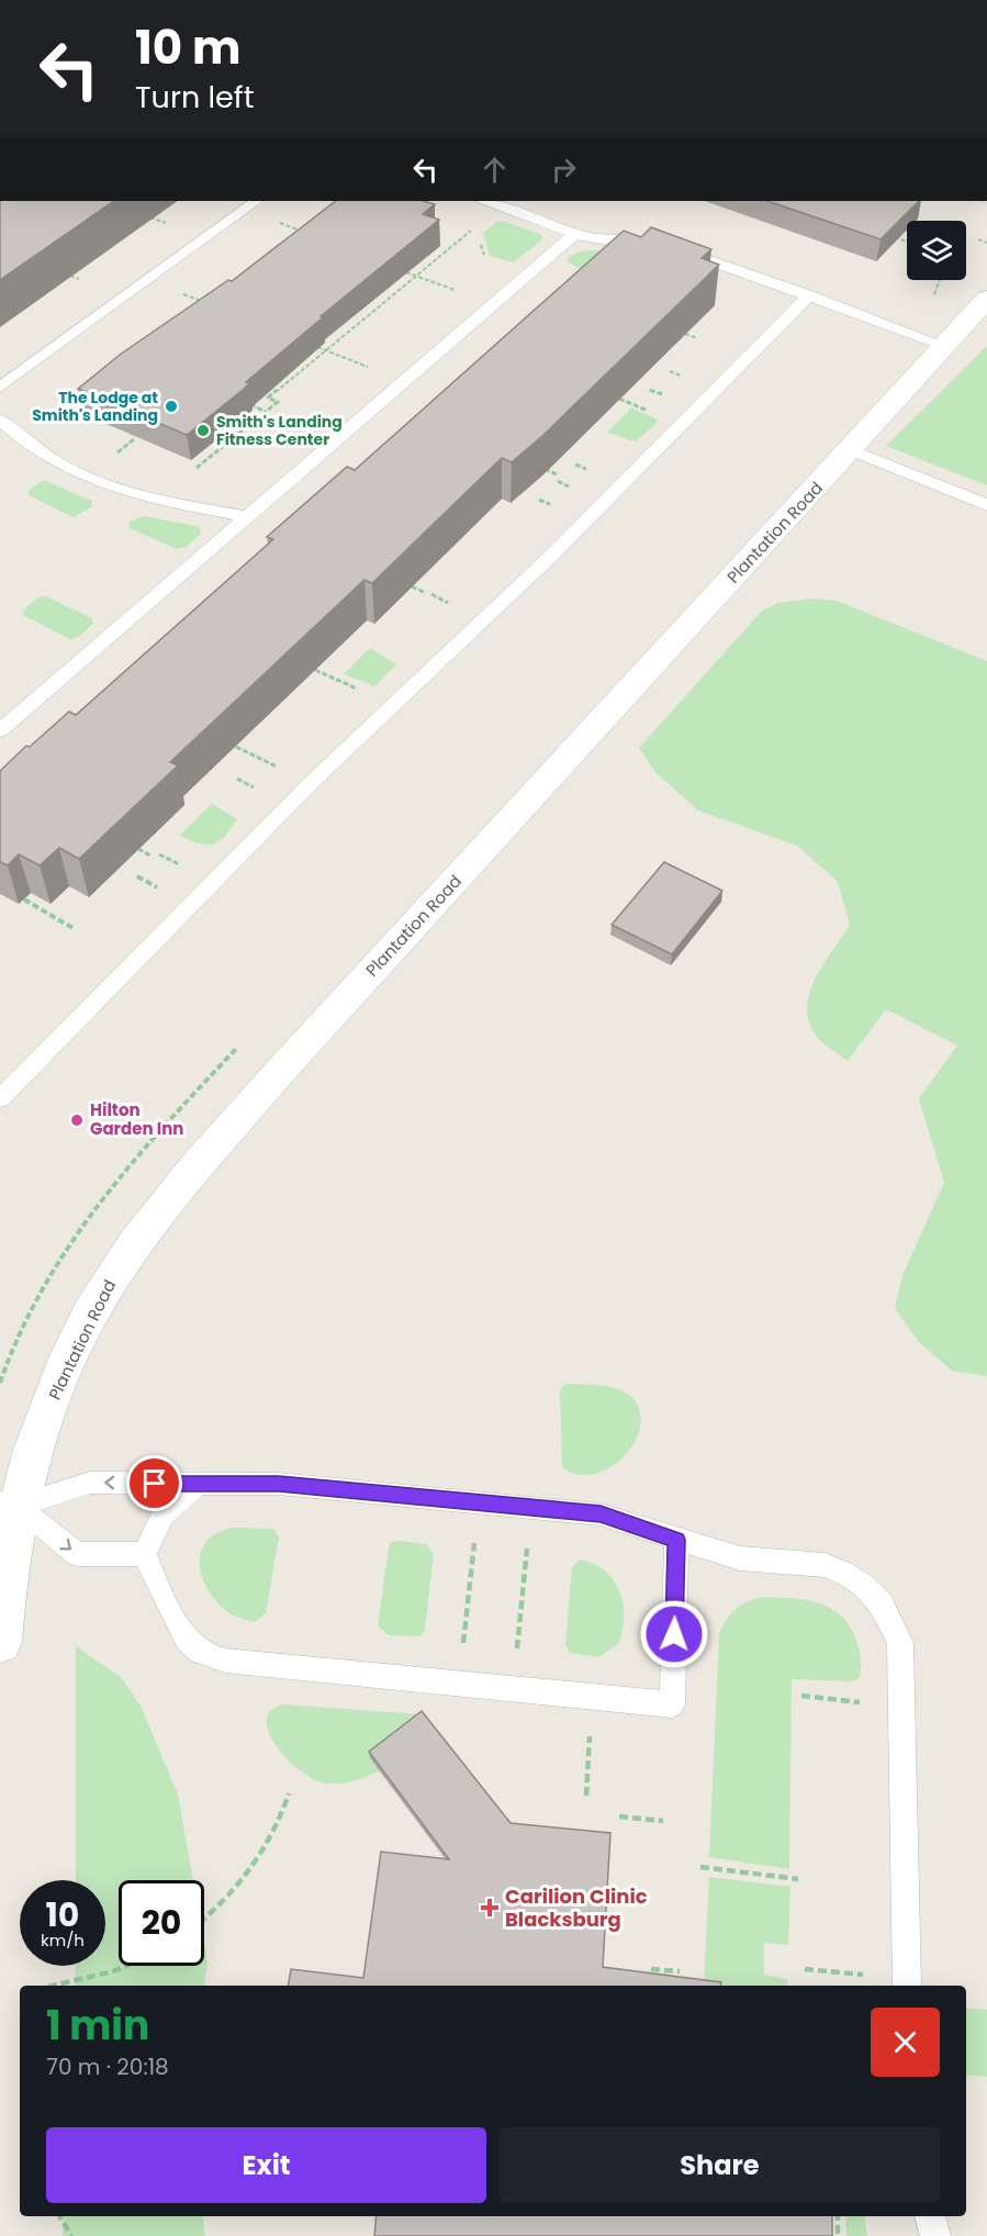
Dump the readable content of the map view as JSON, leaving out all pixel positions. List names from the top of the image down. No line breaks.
{"streets":{"street":["Plantation Road"]},"places":{"other":["The Lodge at Smith's Landing","Smith's Landing Fitness Center","Hilton Garden Inn"],"health":["Carilion Clinic Blacksburg"]},"page":{"turn":["10 m","Turn left"],"speed":"10 km/h","limit":"20","heading":["1 min","70 m · 20:18"],"buttons":["Exit","Share"]}}
